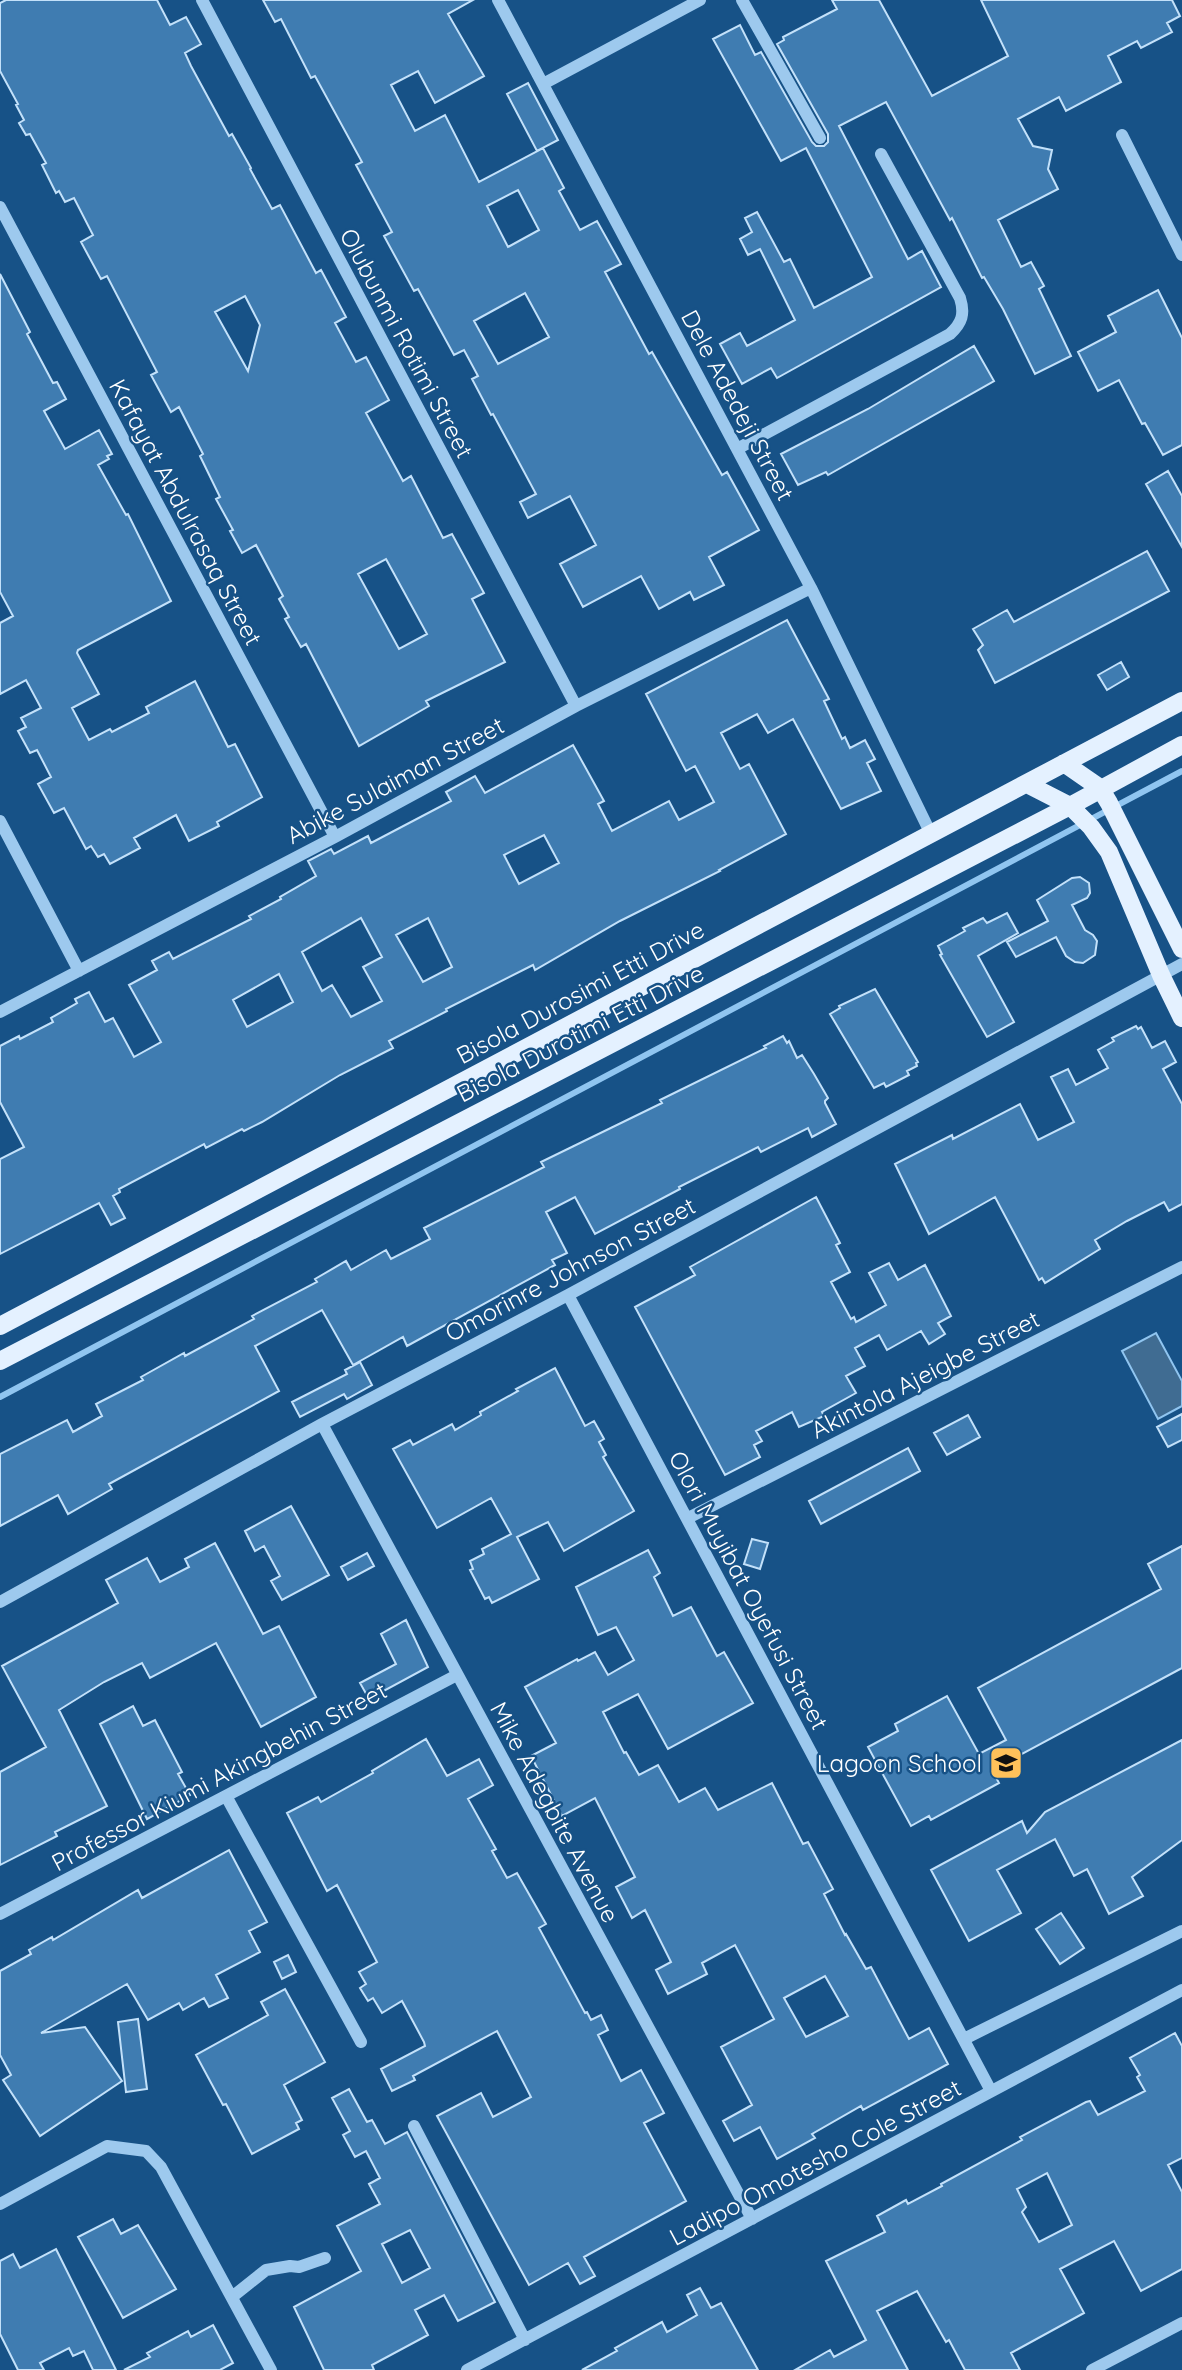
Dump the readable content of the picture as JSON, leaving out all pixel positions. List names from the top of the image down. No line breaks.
{"streets":{"main road":["Bisola Durosimi Etti Drive","Bisola Durotimi Etti Drive"],"street":["Olubunmi Rotimi Street","Dele Adedeji Street","Kafayat Abdulrasaq Street","Abike Sulaiman Street","Omorinre Johnson Street","Akintola Ajeigbe Street","Olori Muyibat Oyefusi Street","Professor Kiumi Akingbehin Street","Mike Adegbite Avenue","Ladipo Omotesho Cole Street"]},"crossings":[["Olubunmi Rotimi Street","Abike Sulaiman Street"],["Dele Adedeji Street","Abike Sulaiman Street"],["Dele Adedeji Street","Bisola Durosimi Etti Drive"],["Kafayat Abdulrasaq Street","Abike Sulaiman Street"],["Omorinre Johnson Street","Olori Muyibat Oyefusi Street"],["Omorinre Johnson Street","Mike Adegbite Avenue"],["Akintola Ajeigbe Street","Olori Muyibat Oyefusi Street"],["Olori Muyibat Oyefusi Street","Ladipo Omotesho Cole Street"],["Professor Kiumi Akingbehin Street","Mike Adegbite Avenue"],["Mike Adegbite Avenue","Ladipo Omotesho Cole Street"]],"places":{"school or university":["Lagoon School"]}}
